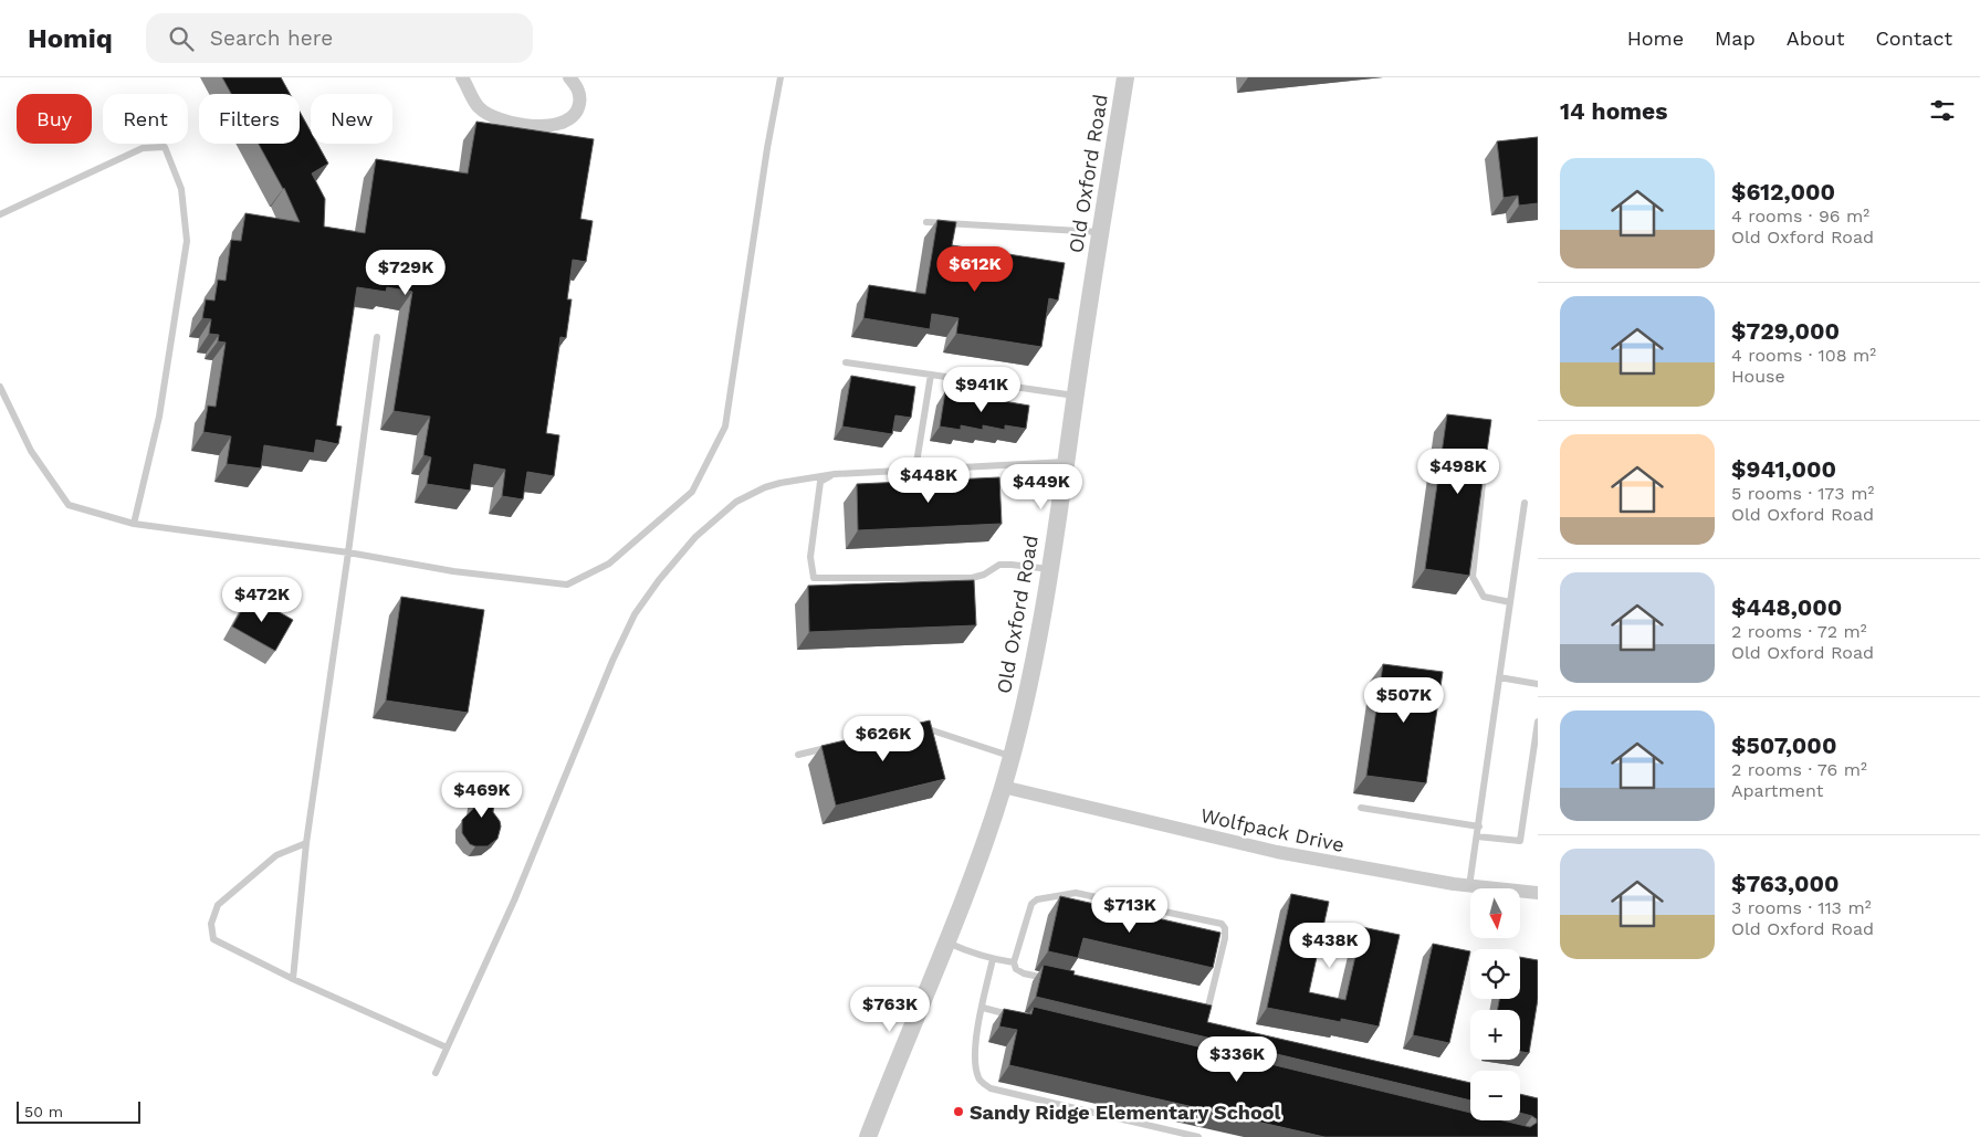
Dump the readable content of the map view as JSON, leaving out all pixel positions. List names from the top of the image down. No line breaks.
{"streets":{"street":["Old Oxford Road","Wolfpack Drive"]},"crossings":[["Old Oxford Road","Wolfpack Drive"]],"places":["Sandy Ridge Elementary School"],"scale_bar":"50 m","north":"bottom","page":{"header":"Homiq","search":"Search here","nav":["Home","Map","About","Contact"],"heading":"14 homes","chip":["Buy","Rent","Filters","New"],"list":[{"name":"$612,000","note":"4 rooms · 96 m² · Old Oxford Road"},{"name":"$729,000","note":"4 rooms · 108 m² · House"},{"name":"$941,000","note":"5 rooms · 173 m² · Old Oxford Road"},{"name":"$448,000","note":"2 rooms · 72 m² · Old Oxford Road"},{"name":"$507,000","note":"2 rooms · 76 m² · Apartment"},{"name":"$763,000","note":"3 rooms · 113 m² · Old Oxford Road"}],"price":["$612K","$729K","$941K","$498K","$448K","$449K","$472K","$507K","$626K","$469K","$713K","$438K","$763K","$336K"],"map_buttons":["+","−"],"scale":"50 m"}}
